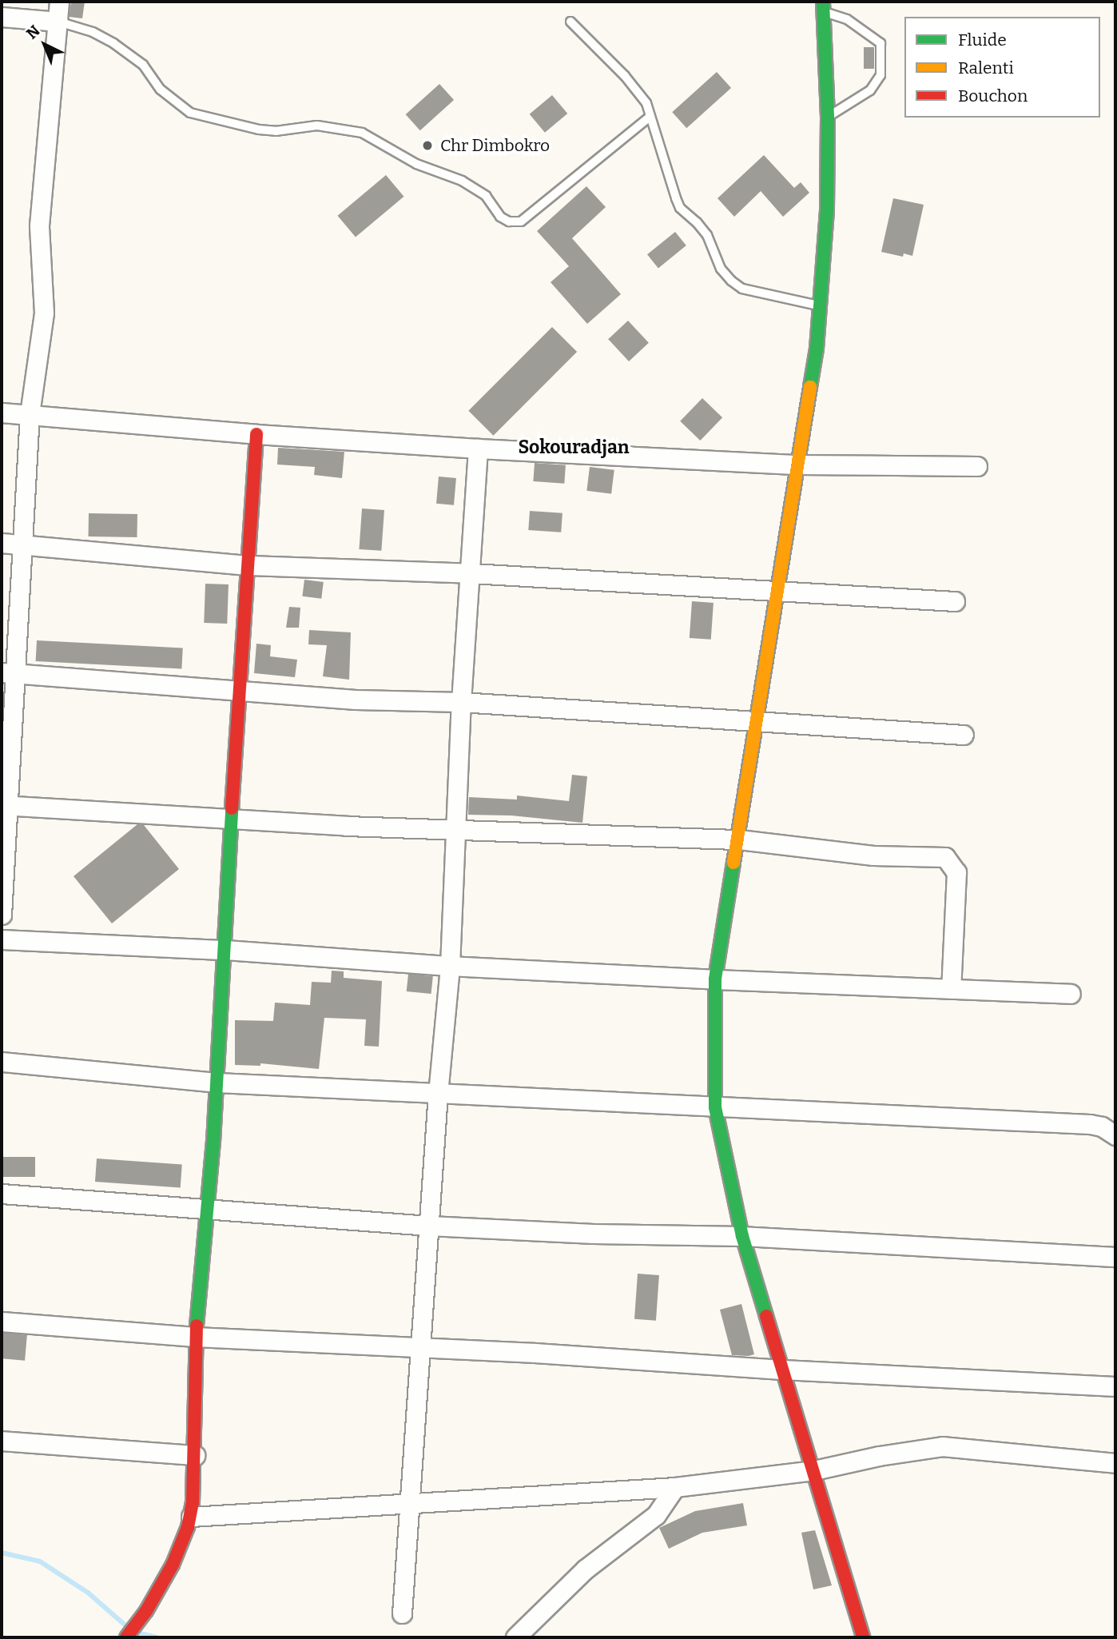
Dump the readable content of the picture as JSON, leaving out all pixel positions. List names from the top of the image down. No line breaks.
{"districts":["Sokouradjan"],"places":["Chr Dimbokro"],"legend":["Fluide","Ralenti","Bouchon"],"north":"top left"}
